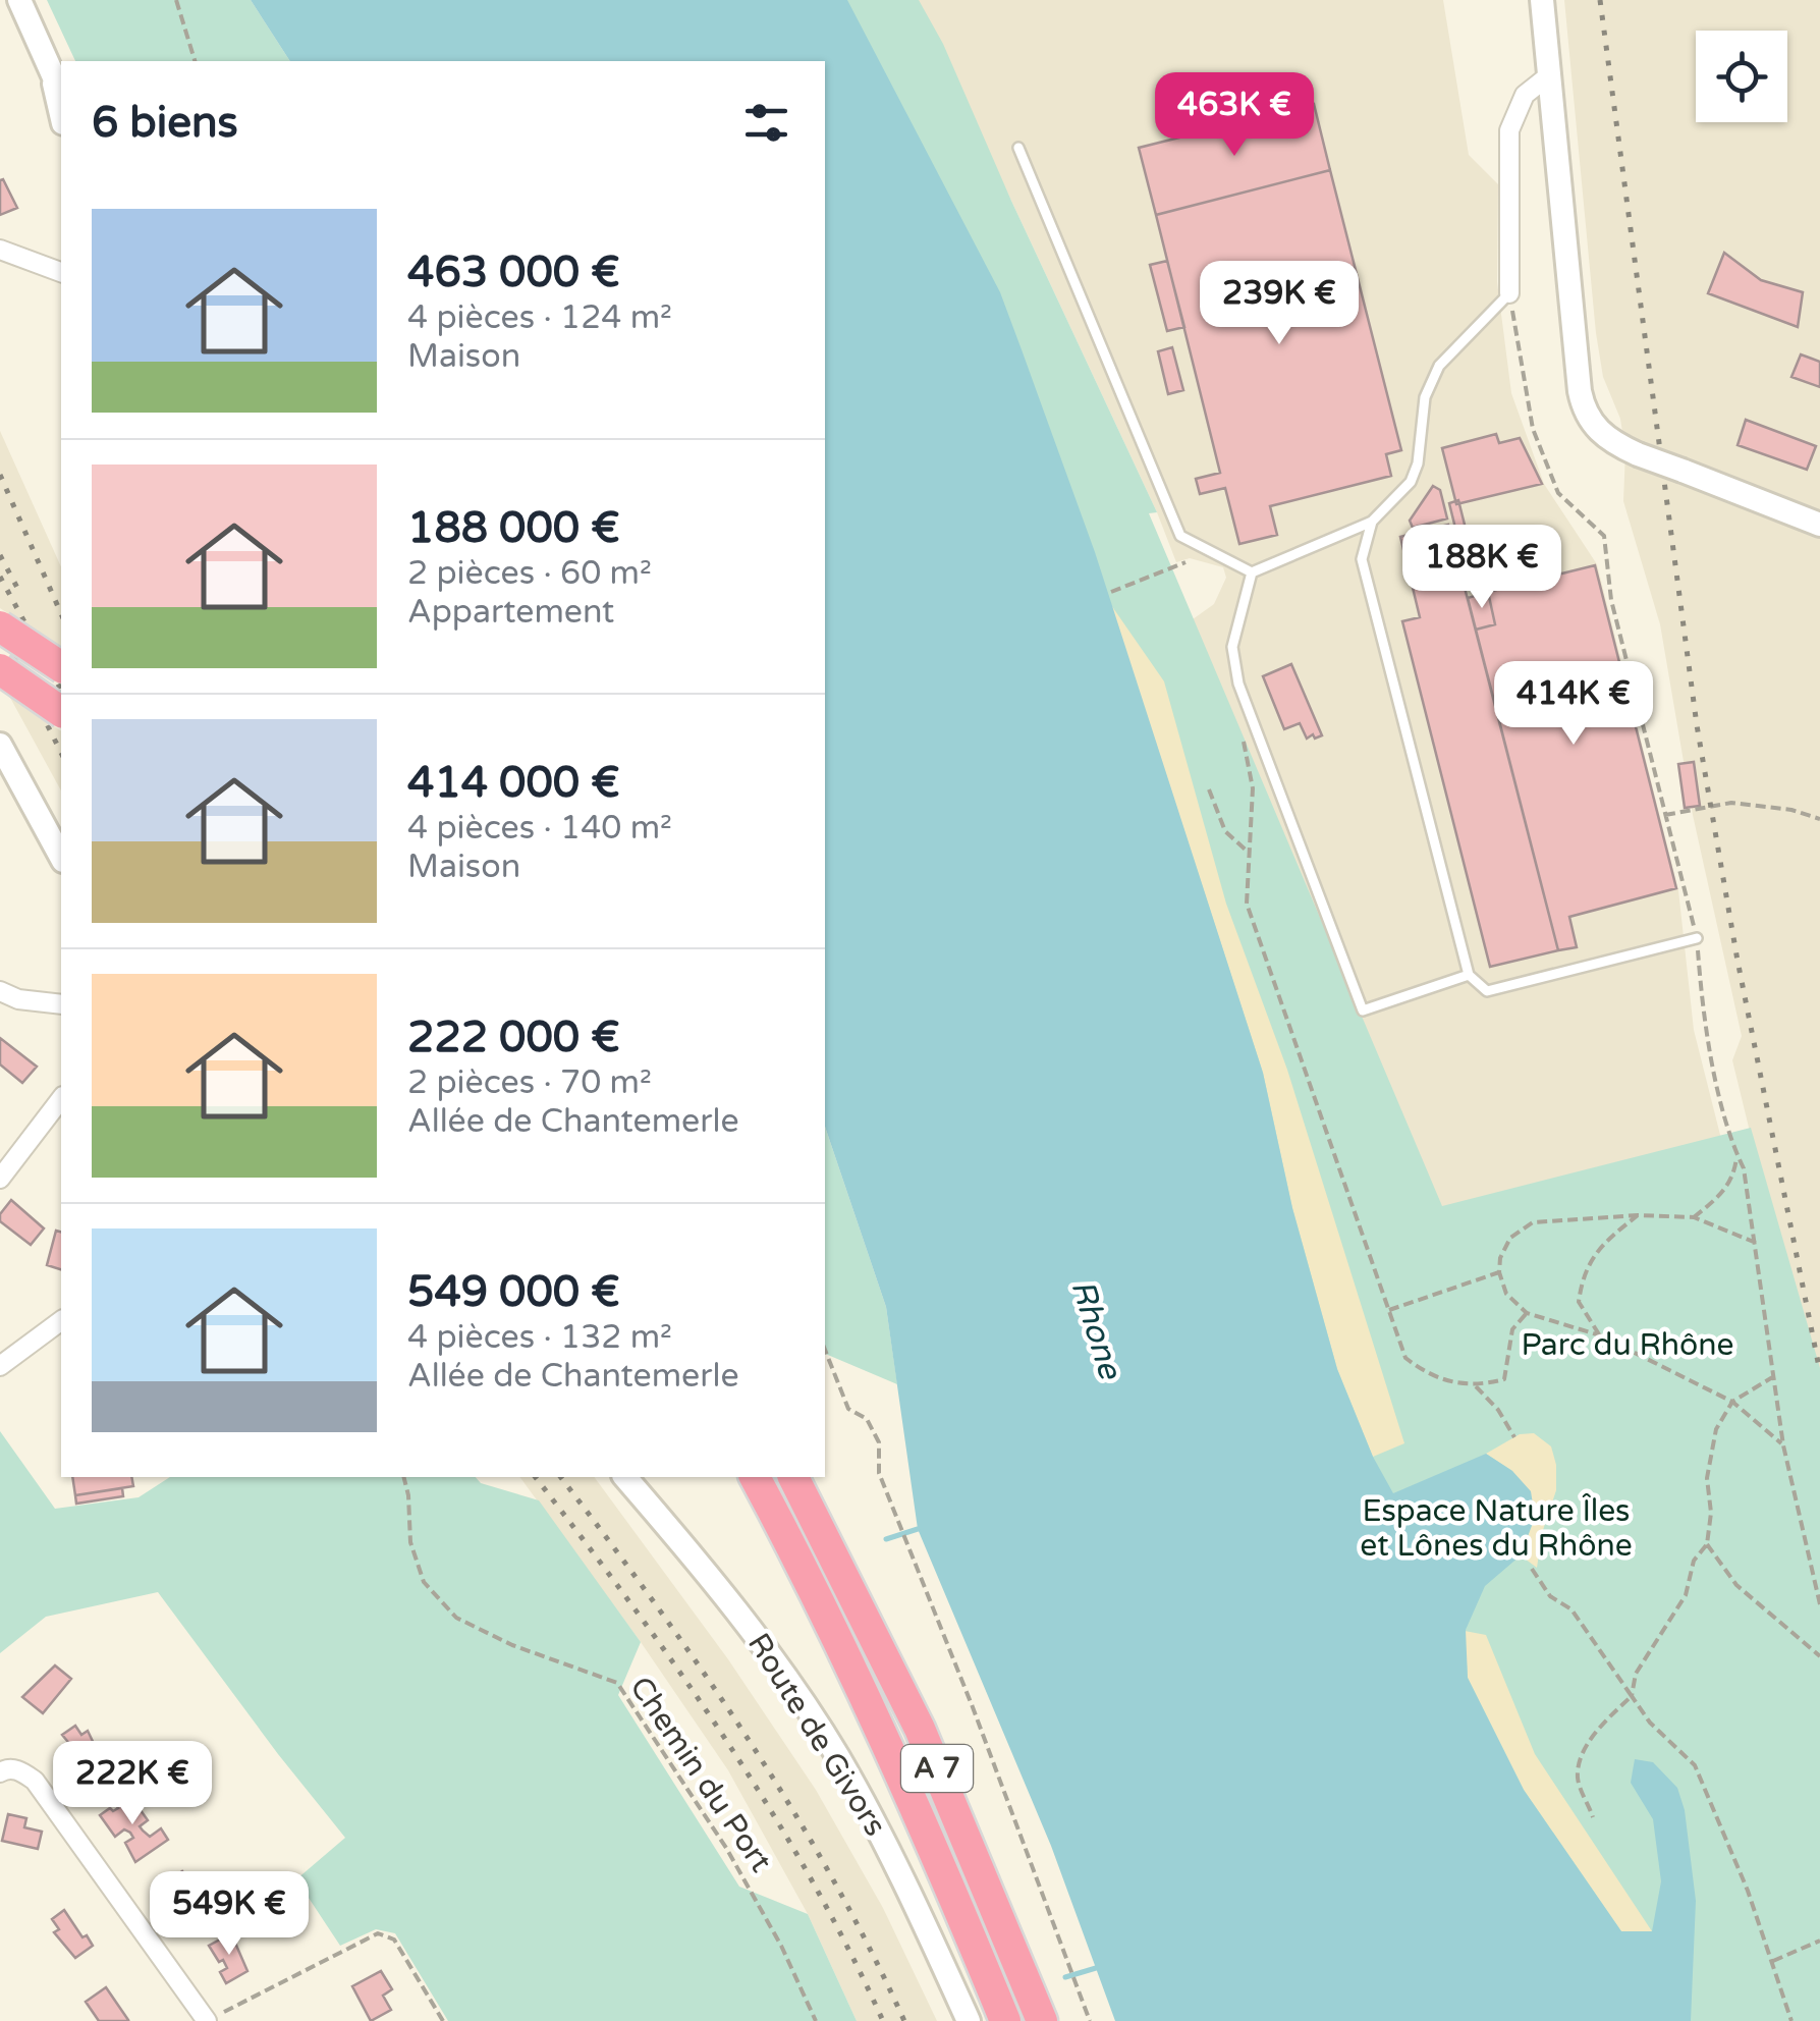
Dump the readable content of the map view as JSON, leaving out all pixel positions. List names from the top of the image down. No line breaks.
{"streets":{"highway":["A 7"],"street":["Route de Givors"],"path":["Chemin du Port"]},"water":["Rhone"],"parks":["Parc du Rhône","Espace Nature Îles et Lônes du Rhône"],"page":{"heading":"6 biens","price":["463K €","239K €","188K €","414K €","222K €","549K €"],"list":[{"name":"463 000 €","note":"4 pièces · 124 m² · Maison"},{"name":"188 000 €","note":"2 pièces · 60 m² · Appartement"},{"name":"414 000 €","note":"4 pièces · 140 m² · Maison"},{"name":"222 000 €","note":"2 pièces · 70 m² · Allée de Chantemerle"},{"name":"549 000 €","note":"4 pièces · 132 m² · Allée de Chantemerle"}]}}
